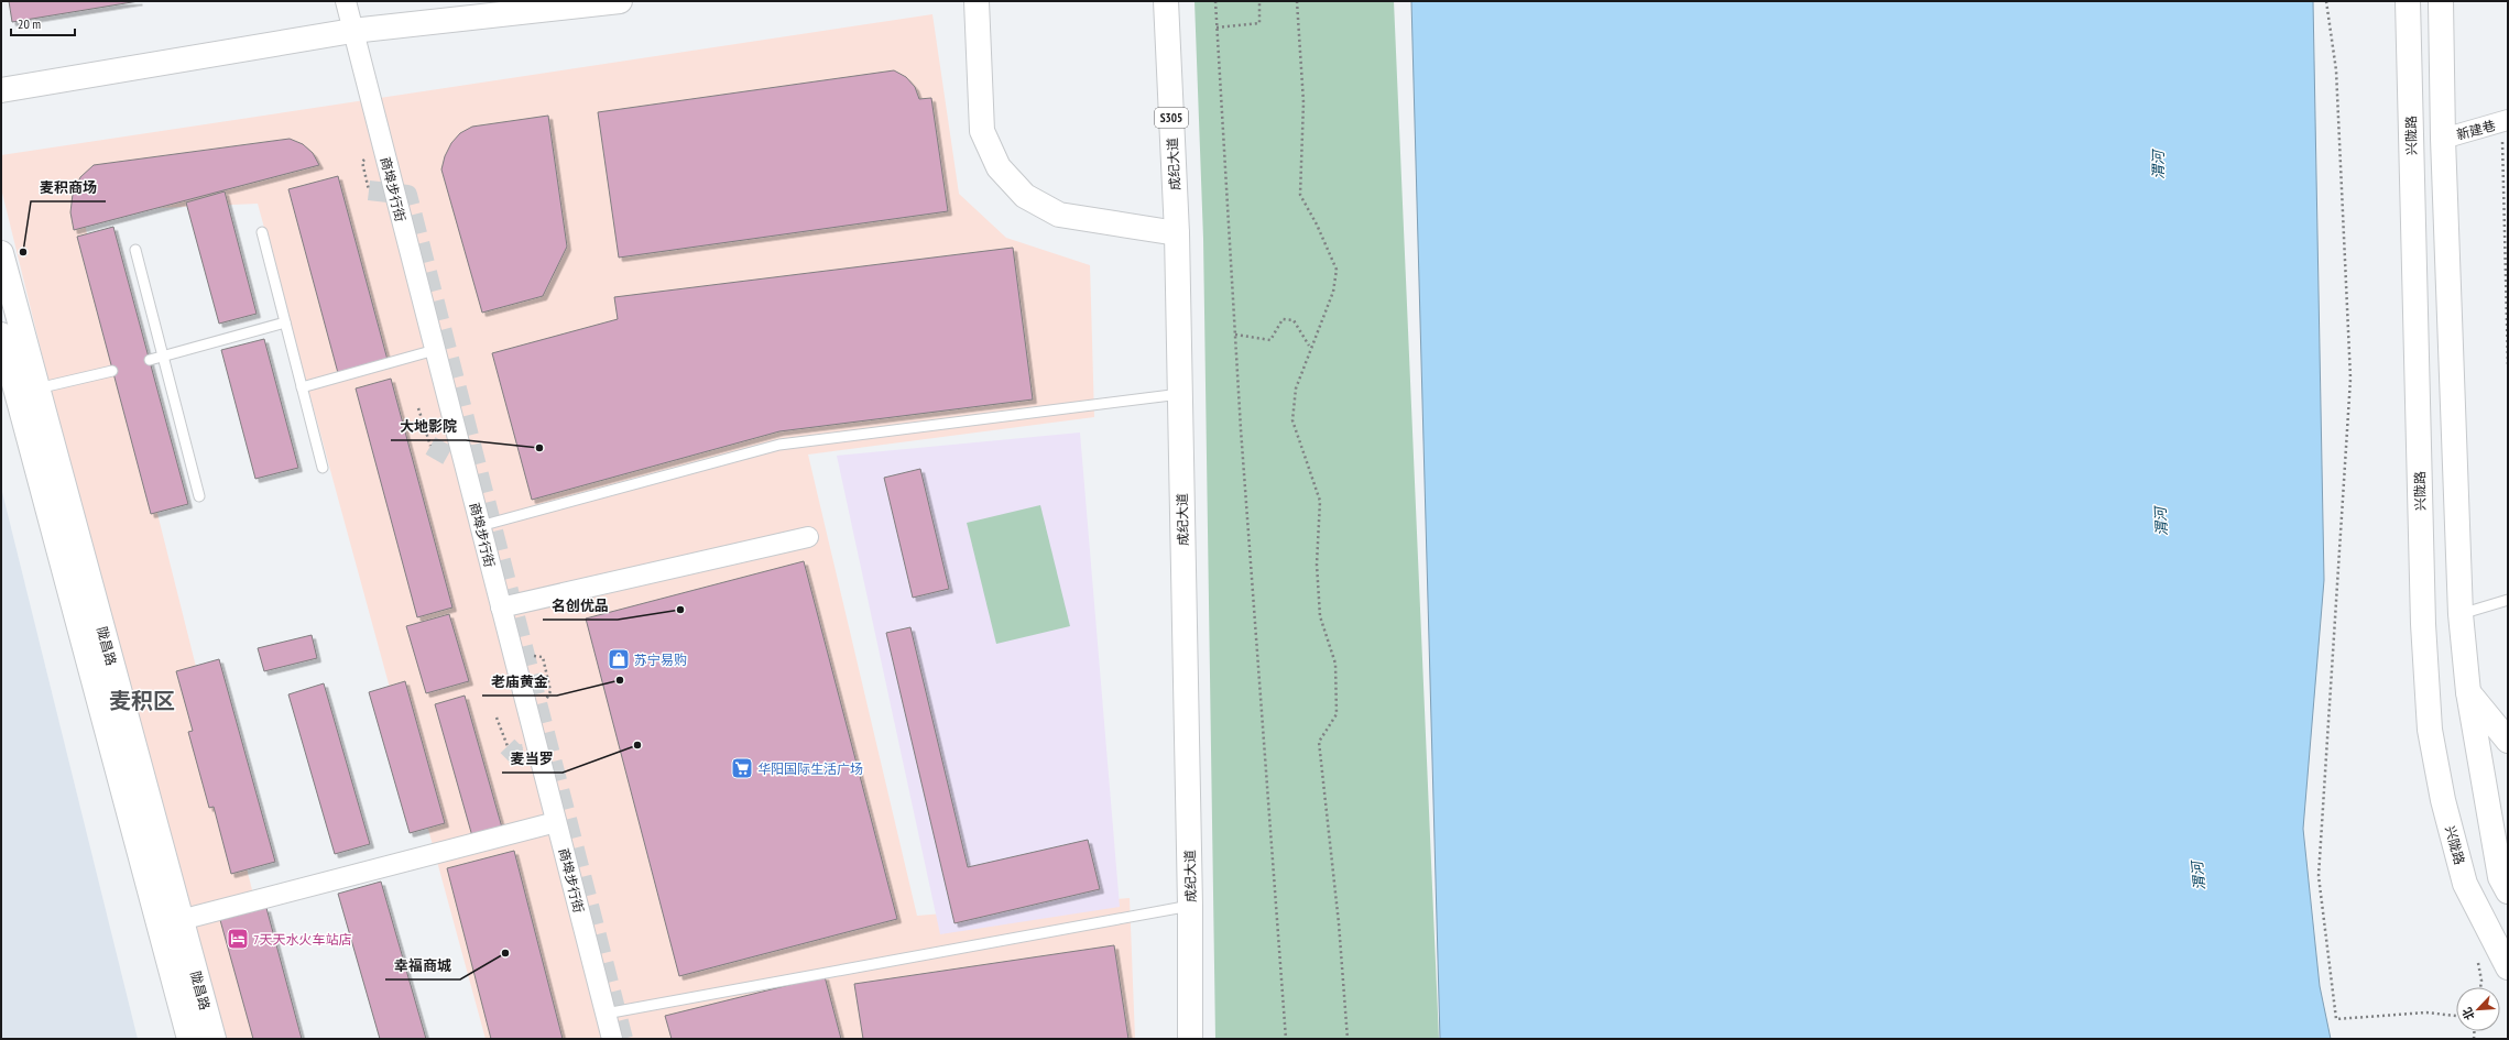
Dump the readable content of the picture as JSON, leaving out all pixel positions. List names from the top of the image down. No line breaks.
{"streets":{"main road":["S305","兴陇路","成纪大道","陇昌路"],"street":["新建巷","商埠步行街"]},"districts":["麦积区"],"water":["渭河"],"places":{"other":["麦积商场","大地影院","名创优品","老庙黄金","麦当罗","幸福商城"],"shop":["苏宁易购"],"supermarket":["华阳国际生活广场"],"hotel":["7天天水火车站店"]},"scale_bar":"20 m","north":"bottom left"}
